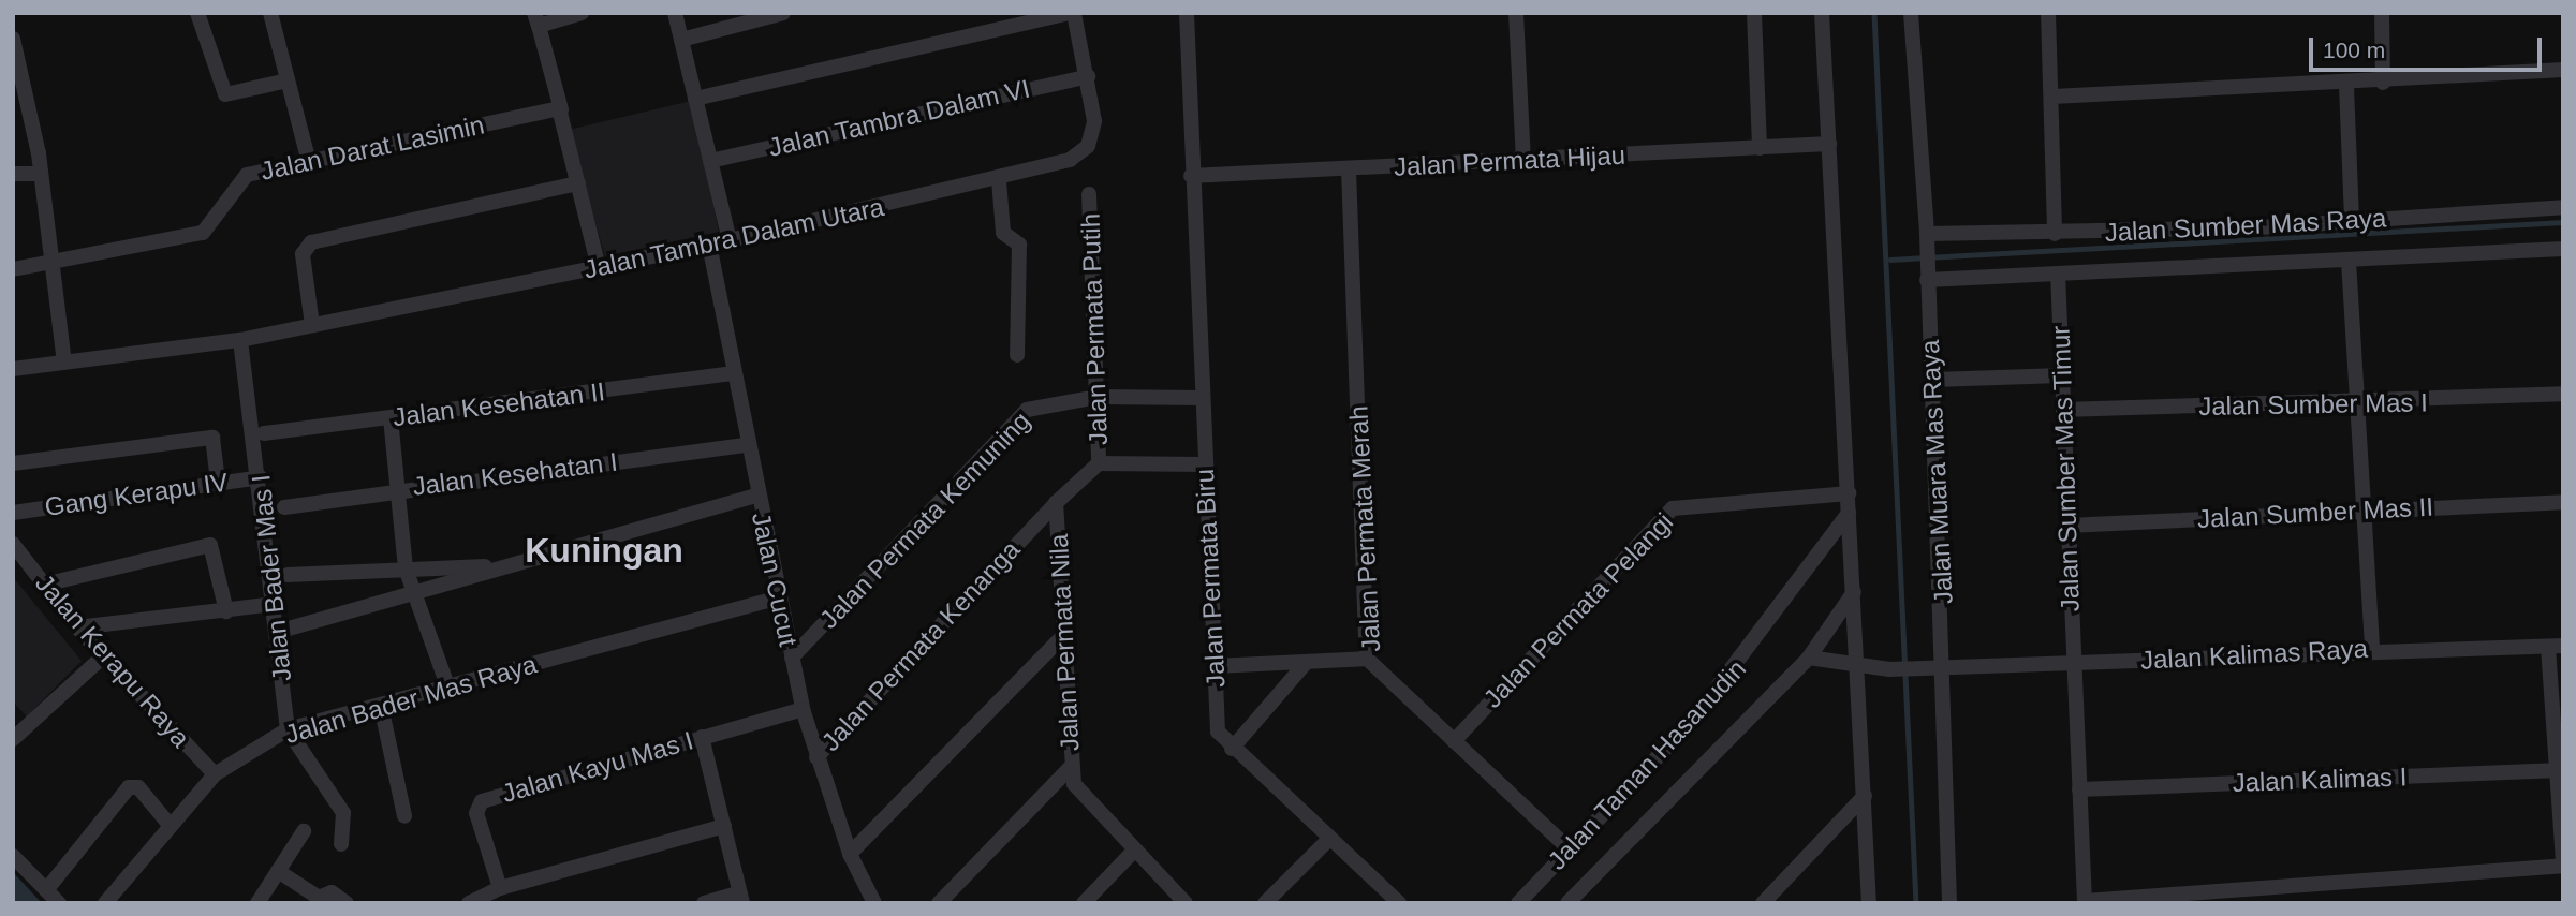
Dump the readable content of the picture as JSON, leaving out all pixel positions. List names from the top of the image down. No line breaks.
{"streets":{"street":["Jalan Tambra Dalam VI","Jalan Darat Lasimin","Jalan Permata Hijau","Jalan Sumber Mas Raya","Jalan Tambra Dalam Utara","Jalan Permata Putih","Jalan Kesehatan II","Jalan Sumber Mas I","Jalan Sumber Mas Timur","Jalan Muara Mas Raya","Jalan Kesehatan I","Gang Kerapu IV","Jalan Sumber Mas II","Jalan Permata Kemuning","Jalan Permata Merah","Jalan Bader Mas I","Jalan Permata Biru","Jalan Cucut","Jalan Permata Pelangi","Jalan Permata Nila","Jalan Permata Kenanga","Jalan Kalimas Raya","Jalan Kerapu Raya","Jalan Bader Mas Raya","Jalan Taman Hasanudin","Jalan Kayu Mas I","Jalan Kalimas I"]},"crossings":[["Jalan Tambra Dalam VI","Jalan Tambra Dalam Utara"],["Jalan Permata Hijau","Jalan Permata Merah"],["Jalan Permata Hijau","Jalan Permata Biru"],["Jalan Sumber Mas Raya","Jalan Sumber Mas Timur"],["Jalan Sumber Mas Raya","Jalan Muara Mas Raya"],["Jalan Tambra Dalam Utara","Jalan Bader Mas I"],["Jalan Tambra Dalam Utara","Jalan Cucut"],["Jalan Permata Putih","Jalan Permata Kemuning"],["Jalan Permata Putih","Jalan Permata Nila"],["Jalan Kesehatan II","Jalan Cucut"],["Jalan Sumber Mas I","Jalan Sumber Mas Timur"],["Jalan Sumber Mas Timur","Jalan Sumber Mas II"],["Jalan Sumber Mas Timur","Jalan Kalimas Raya"],["Jalan Sumber Mas Timur","Jalan Kalimas I"],["Jalan Muara Mas Raya","Jalan Kalimas Raya"],["Jalan Kesehatan I","Jalan Cucut"],["Gang Kerapu IV","Jalan Bader Mas I"],["Jalan Permata Kemuning","Jalan Permata Biru"],["Jalan Permata Kemuning","Jalan Cucut"],["Jalan Permata Merah","Jalan Permata Pelangi"],["Jalan Permata Merah","Jalan Taman Hasanudin"],["Jalan Bader Mas I","Jalan Bader Mas Raya"],["Jalan Cucut","Jalan Permata Kenanga"],["Jalan Cucut","Jalan Bader Mas Raya"],["Jalan Cucut","Jalan Kayu Mas I"],["Jalan Permata Nila","Jalan Permata Kenanga"],["Jalan Kalimas Raya","Jalan Taman Hasanudin"],["Jalan Kerapu Raya","Jalan Bader Mas Raya"]],"districts":["Kuningan"],"scale_bar":"100 m"}
